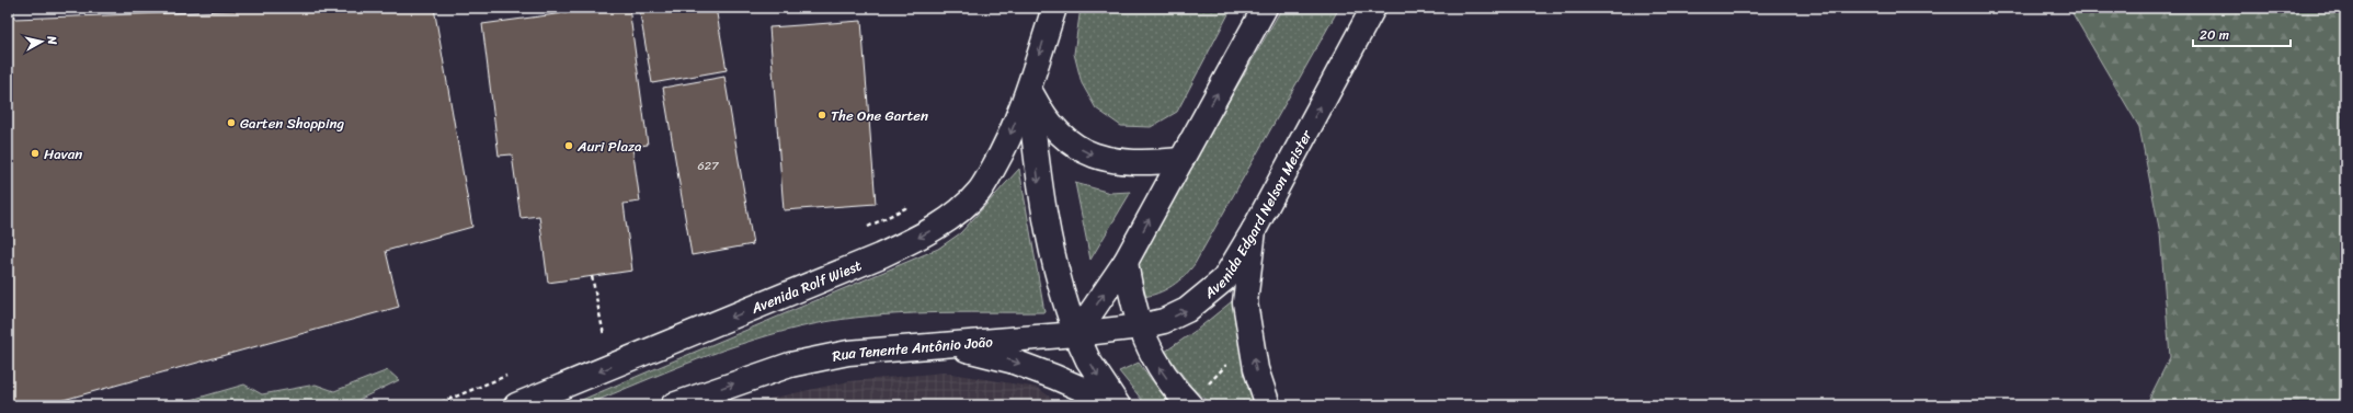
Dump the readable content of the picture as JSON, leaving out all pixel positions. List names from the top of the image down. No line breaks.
{"streets":{"main road":["Avenida Edgard Nelson Meister","Avenida Rolf Wiest","Rua Tenente Antônio João"]},"crossings":[["Avenida Edgard Nelson Meister","Rua Tenente Antônio João"]],"one_way":["Rua Tenente Antônio João"],"places":["The One Garten","Garten Shopping","Auri Plaza","Havan"],"house_numbers":["627"],"scale_bar":"20 m","north":"right"}
